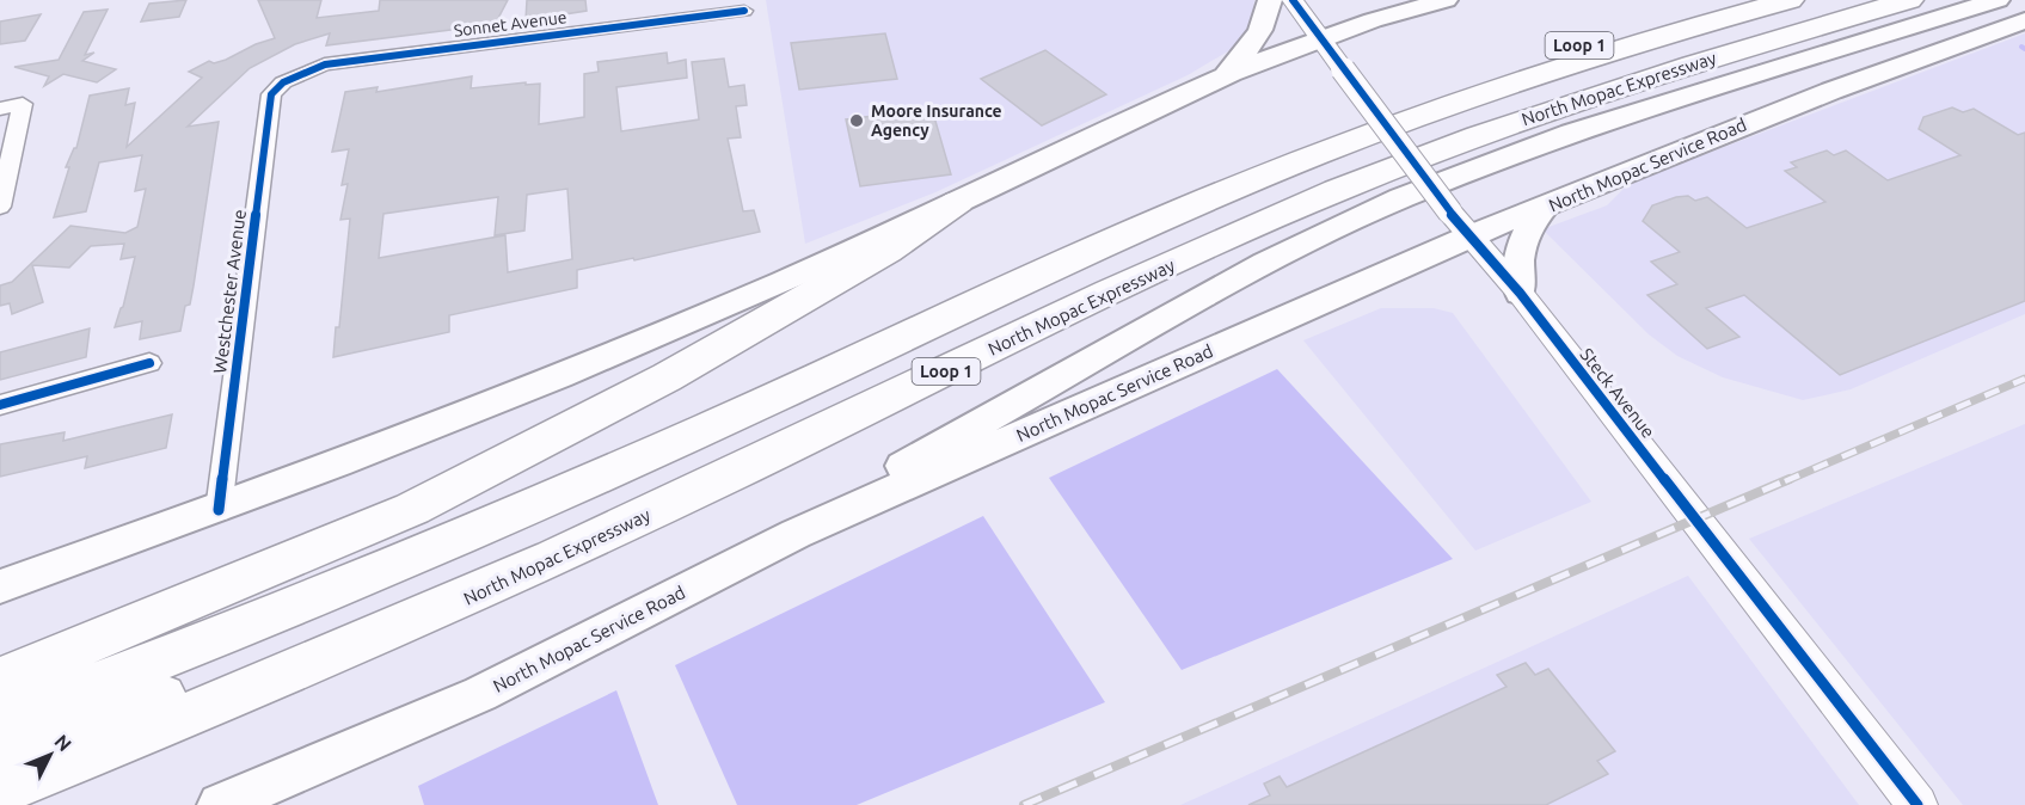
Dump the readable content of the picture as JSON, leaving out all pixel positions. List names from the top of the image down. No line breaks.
{"streets":{"highway":["Loop 1","North Mopac Expressway"],"main road":["North Mopac Service Road"],"street":["Sonnet Avenue","Westchester Avenue","Steck Avenue"]},"crossings":[["Sonnet Avenue","Westchester Avenue"],["North Mopac Service Road","Steck Avenue"]],"places":["Moore Insurance Agency"],"north":"top right"}
